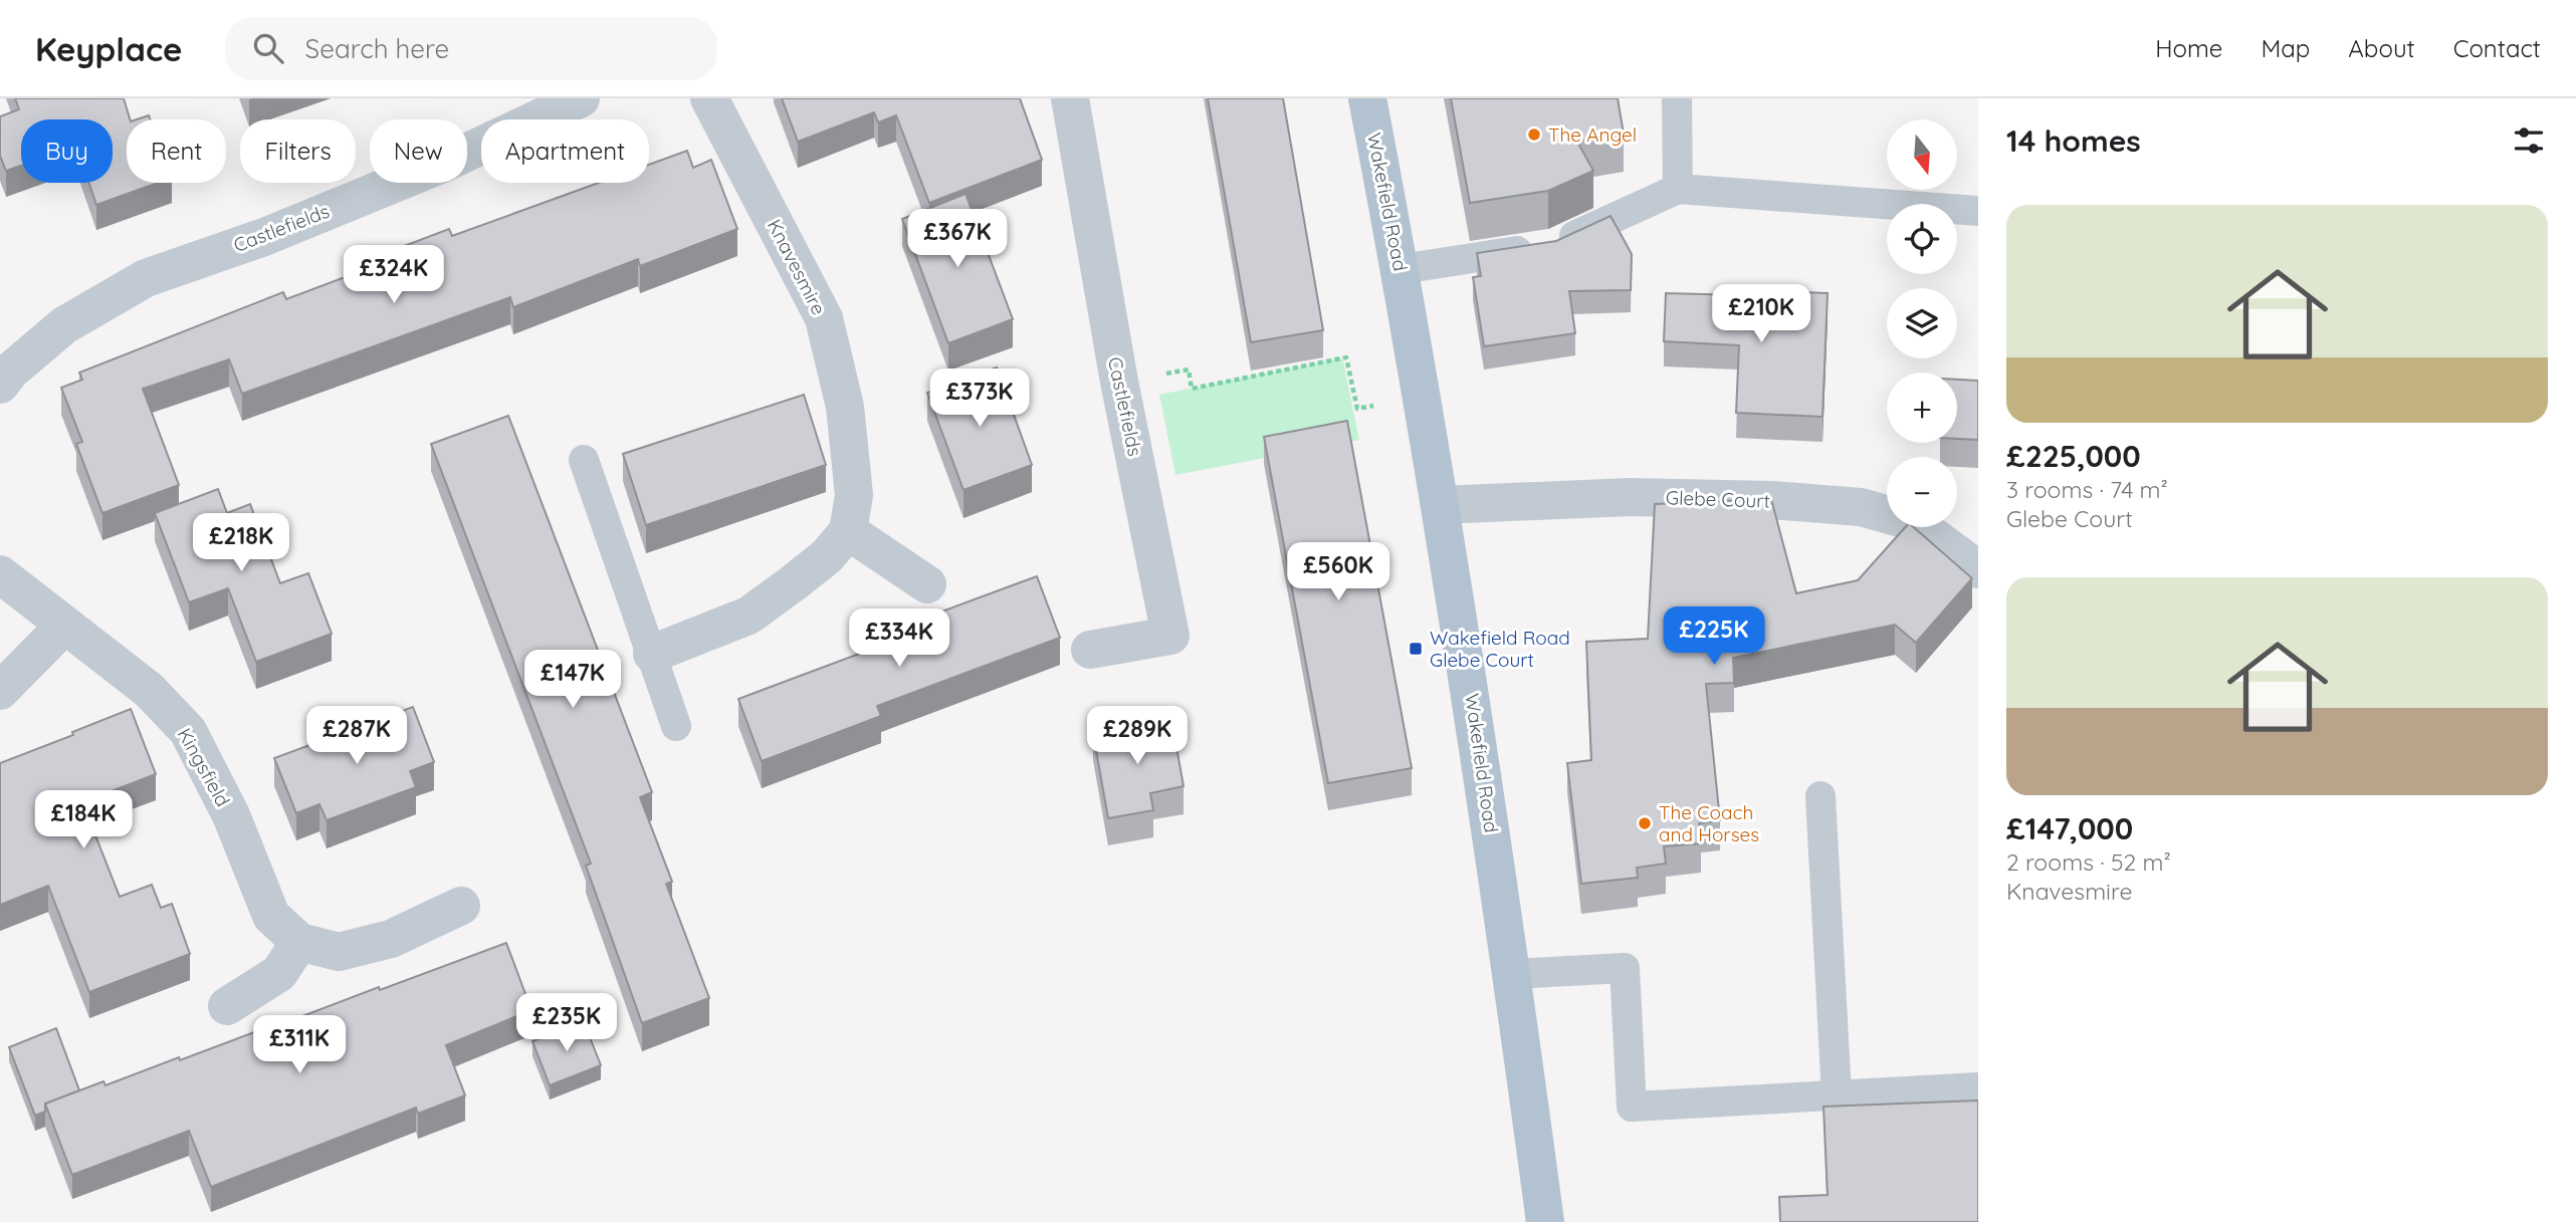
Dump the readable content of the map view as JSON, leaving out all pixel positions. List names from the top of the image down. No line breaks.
{"streets":{"main road":["Wakefield Road"],"street":["Castlefields","Knavesmire","Glebe Court","Kingsfield"]},"crossings":[["Wakefield Road","Glebe Court"]],"places":{"other":["The Angel","The Coach and Horses"],"transit":["Wakefield Road Glebe Court"]},"north":"bottom","page":{"header":"Keyplace","search":"Search here","nav":["Home","Map","About","Contact"],"heading":"14 homes","map_buttons":["+","−"],"chip":["Buy","Rent","Filters","New","Apartment"],"list":[{"name":"£225,000","note":"3 rooms · 74 m² · Glebe Court"},{"name":"£147,000","note":"2 rooms · 52 m² · Knavesmire"}],"price":["£367K","£324K","£210K","£373K","£218K","£560K","£225K","£334K","£147K","£287K","£289K","£184K","£235K","£311K"]}}
